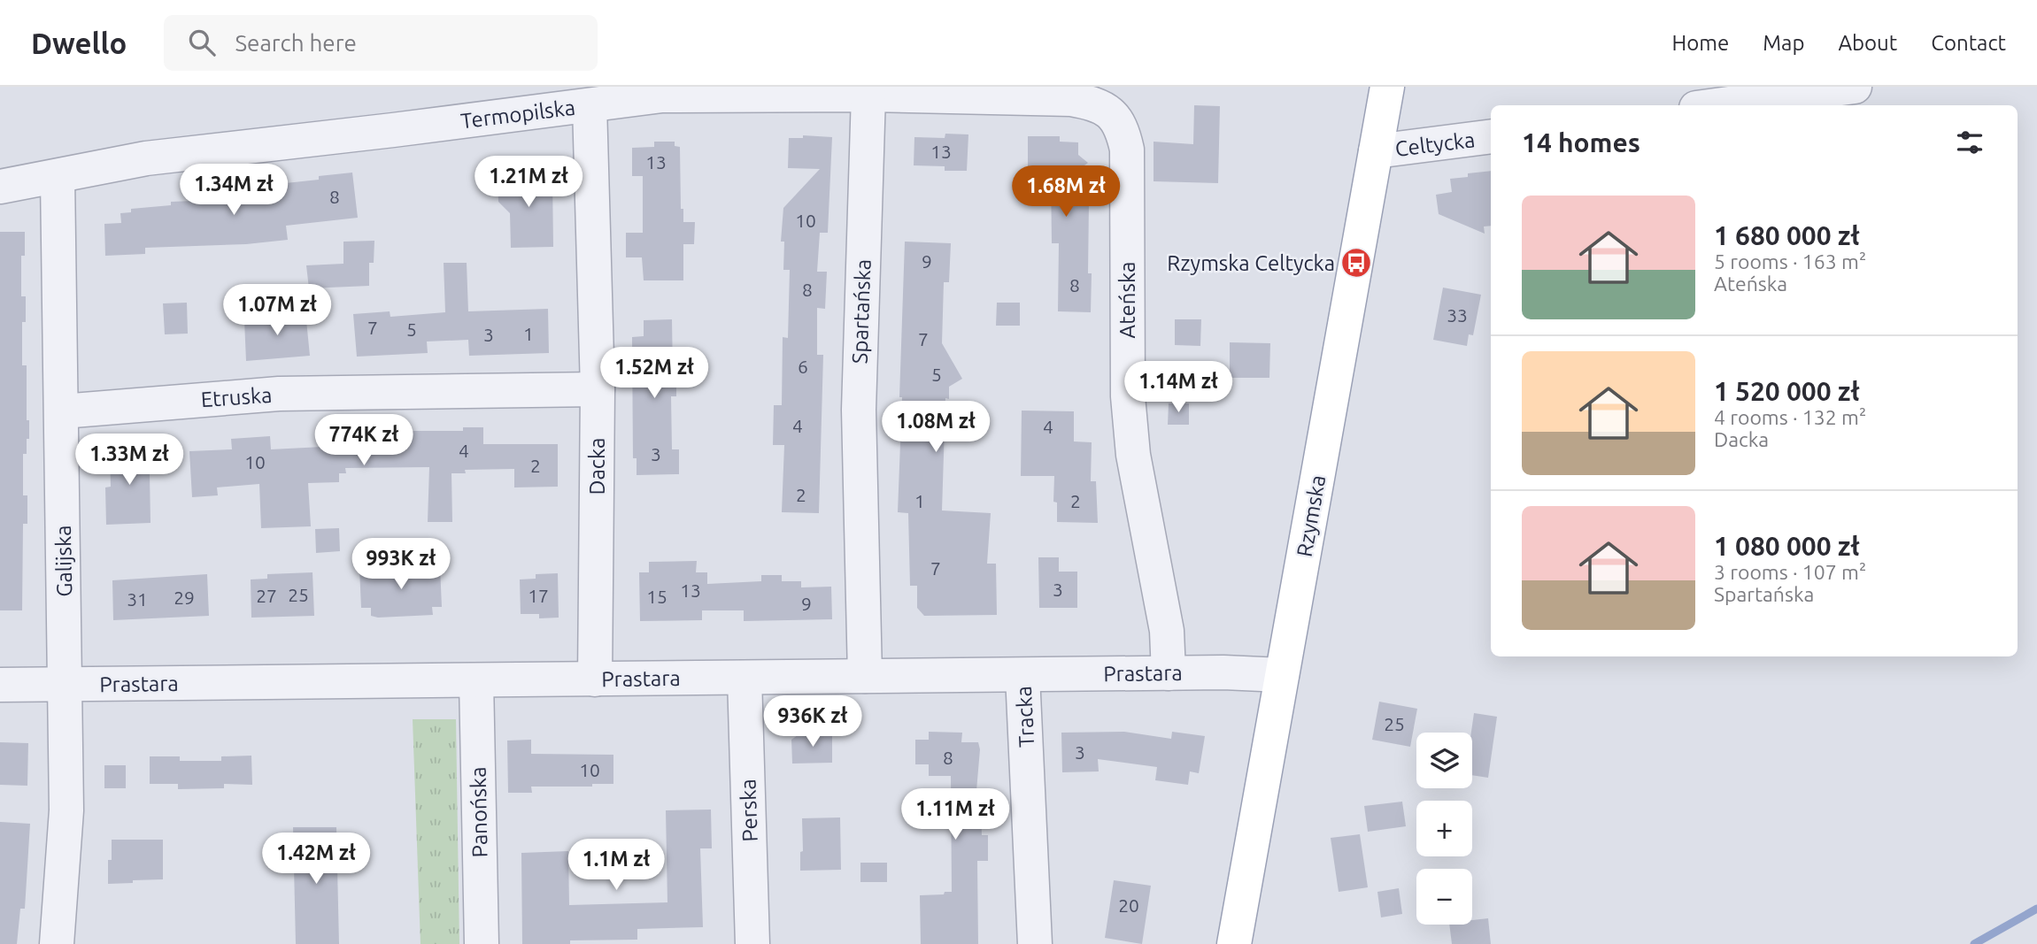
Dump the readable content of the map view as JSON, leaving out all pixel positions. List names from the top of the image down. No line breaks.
{"streets":{"main road":["Rzymska"],"street":["Termopilska","Celtycka","Ateńska","Spartańska","Etruska","Dacka","Galijska","Prastara","Tracka","Perska","Panońska"]},"crossings":[["Termopilska","Ateńska"],["Termopilska","Spartańska"],["Termopilska","Dacka"],["Termopilska","Galijska"],["Celtycka","Rzymska"],["Ateńska","Prastara"],["Spartańska","Prastara"],["Etruska","Dacka"],["Etruska","Galijska"],["Dacka","Prastara"],["Rzymska","Prastara"],["Galijska","Prastara"],["Prastara","Tracka"],["Prastara","Perska"],["Prastara","Panońska"]],"places":{"bus stop":["Rzymska Celtycka"]},"house_numbers":["13","13","8","10","9","8","8","33","7","5","1","3","7","6","5","4","4","4","3","10","2","2","1","2","7","3","13","25","27","17","15","29","31","9","25","3","8","10","20"],"page":{"header":"Dwello","search":"Search here","nav":["Home","Map","About","Contact"],"heading":"14 homes","price":["1.21M zł","1.34M zł","1.68M zł","1.07M zł","1.52M zł","1.14M zł","1.08M zł","774K zł","1.33M zł","993K zł","936K zł","1.11M zł","1.42M zł","1.1M zł"],"list":[{"name":"1 680 000 zł","note":"5 rooms · 163 m² · Ateńska"},{"name":"1 520 000 zł","note":"4 rooms · 132 m² · Dacka"},{"name":"1 080 000 zł","note":"3 rooms · 107 m² · Spartańska"}],"map_buttons":["+","−"]}}
